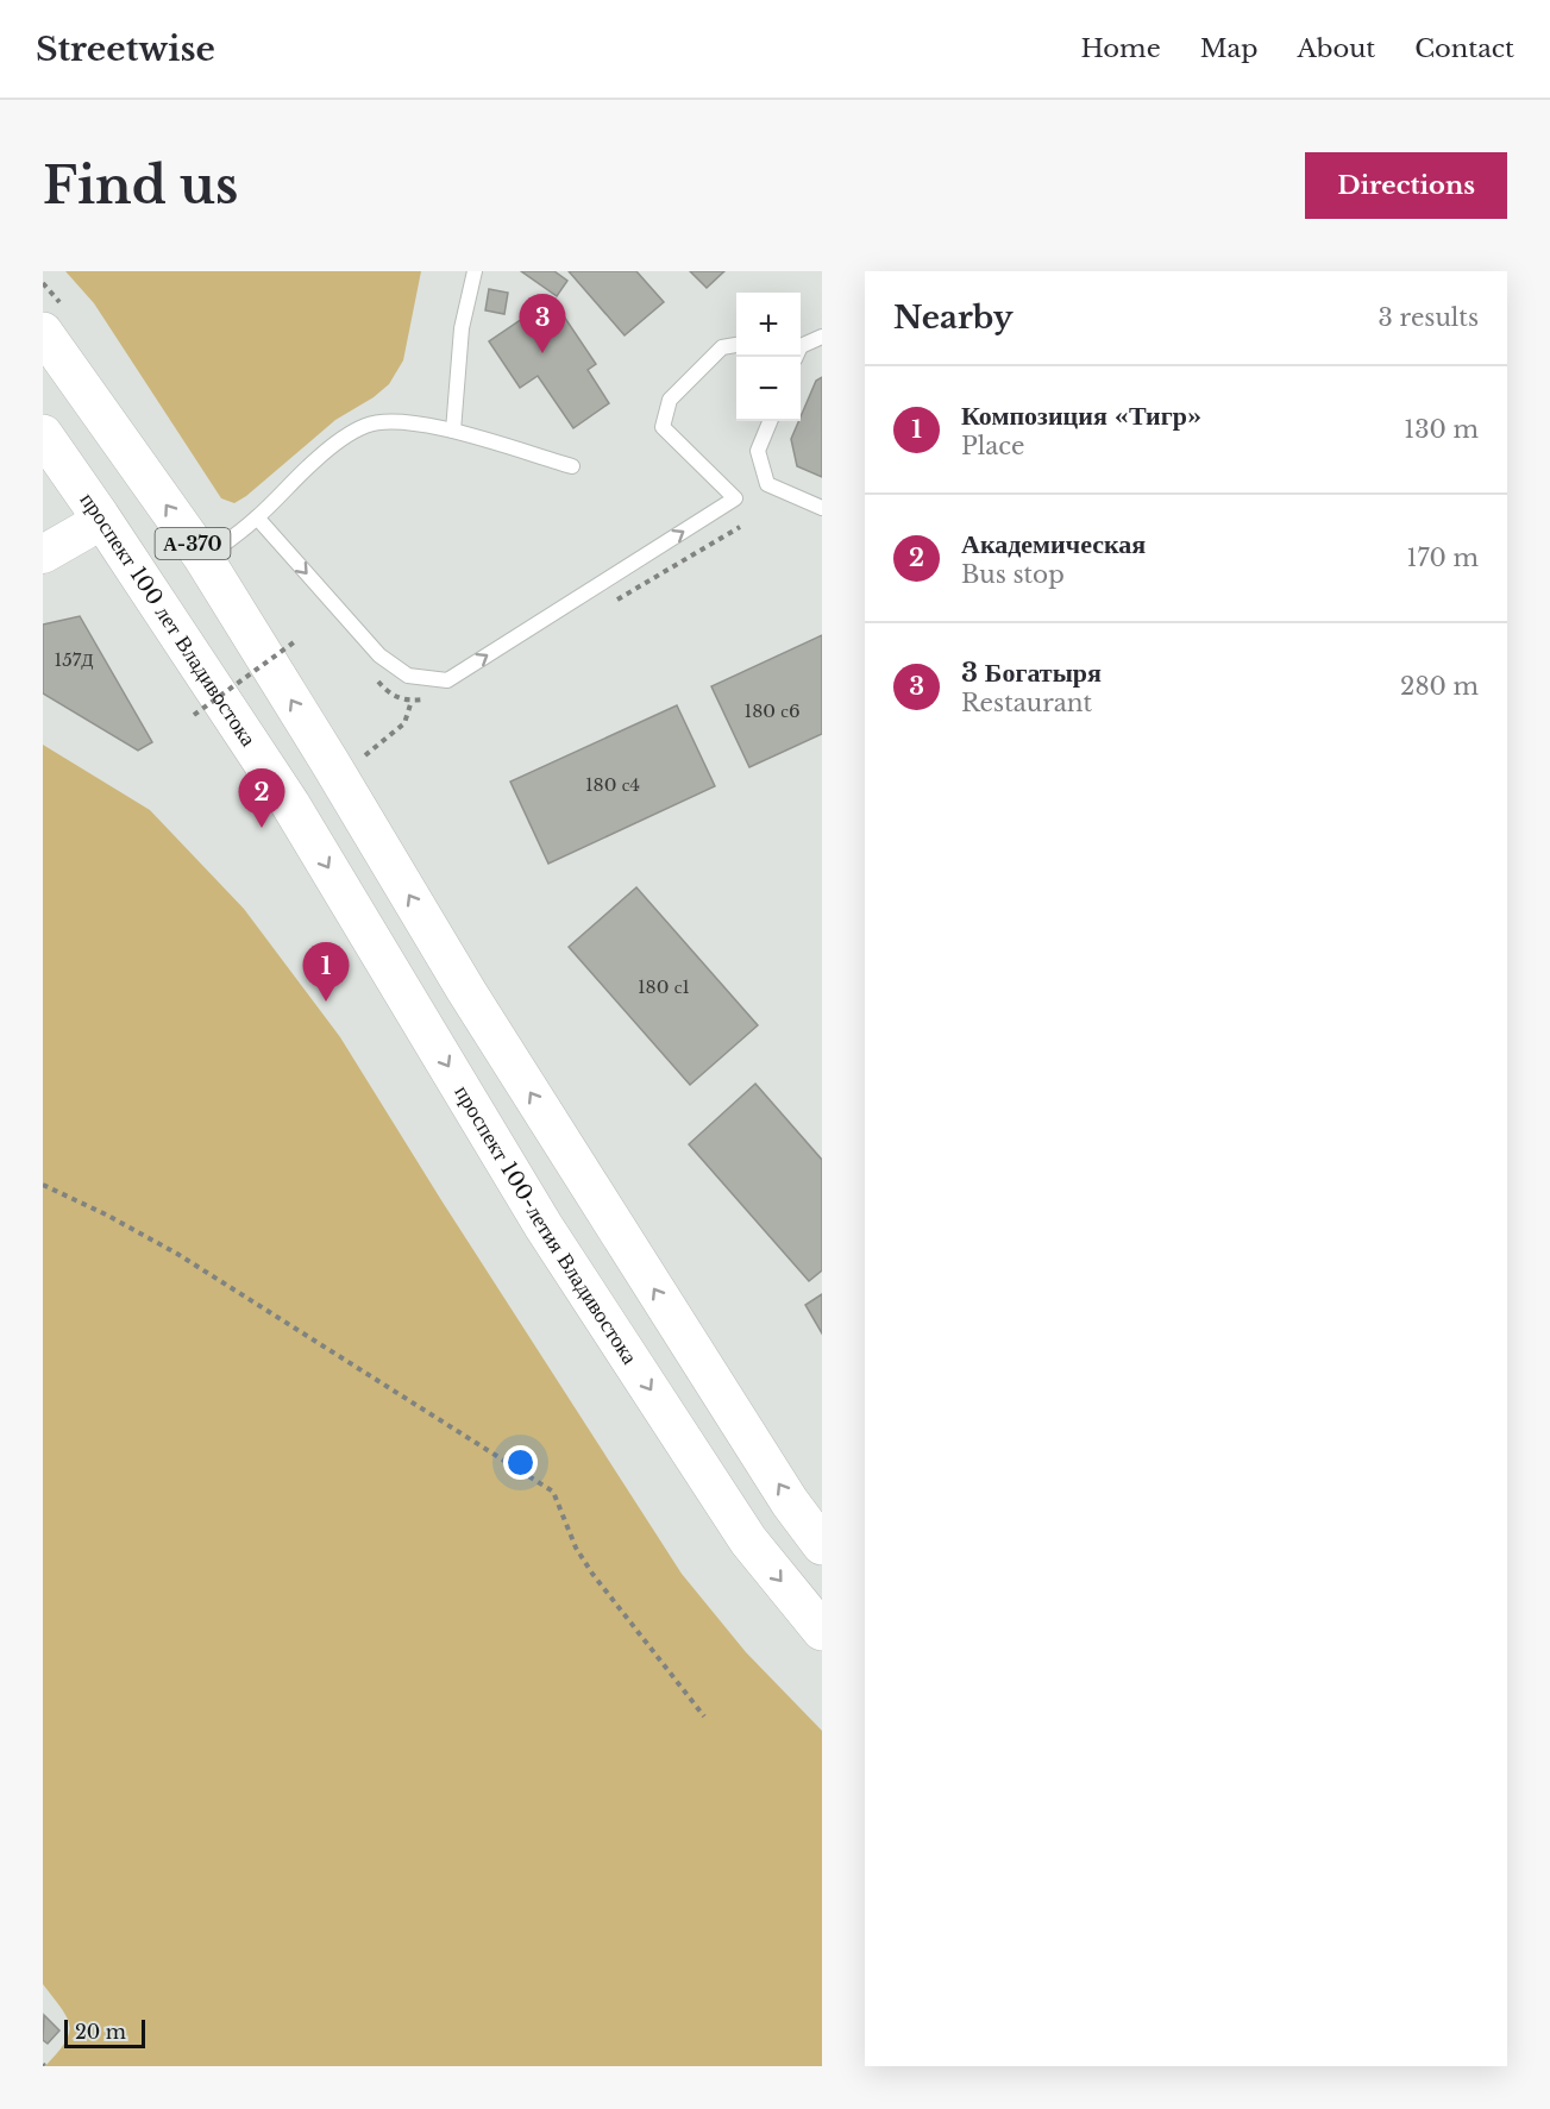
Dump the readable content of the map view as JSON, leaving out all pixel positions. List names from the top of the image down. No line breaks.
{"streets":{"highway":["А-370","проспект 100 лет Владивостока","проспект 100-летия Владивостока"]},"crossings":[["проспект 100 лет Владивостока","проспект 100-летия Владивостока"]],"house_numbers":["157Д","180 с6","180 с4","180 с1"],"scale_bar":"20 m","page":{"header":"Streetwise","nav":["Home","Map","About","Contact"],"buttons":"Directions","title":"Find us","heading":["Nearby","3 results"],"map_buttons":["+","−"],"pins":["3","2","1"],"list":[{"mark":"1","name":"Композиция «Тигр»","note":"Place","value":"130 m"},{"mark":"2","name":"Академическая","note":"Bus stop","value":"170 m"},{"mark":"3","name":"3 Богатыря","note":"Restaurant","value":"280 m"}],"scale":"20 m"}}
